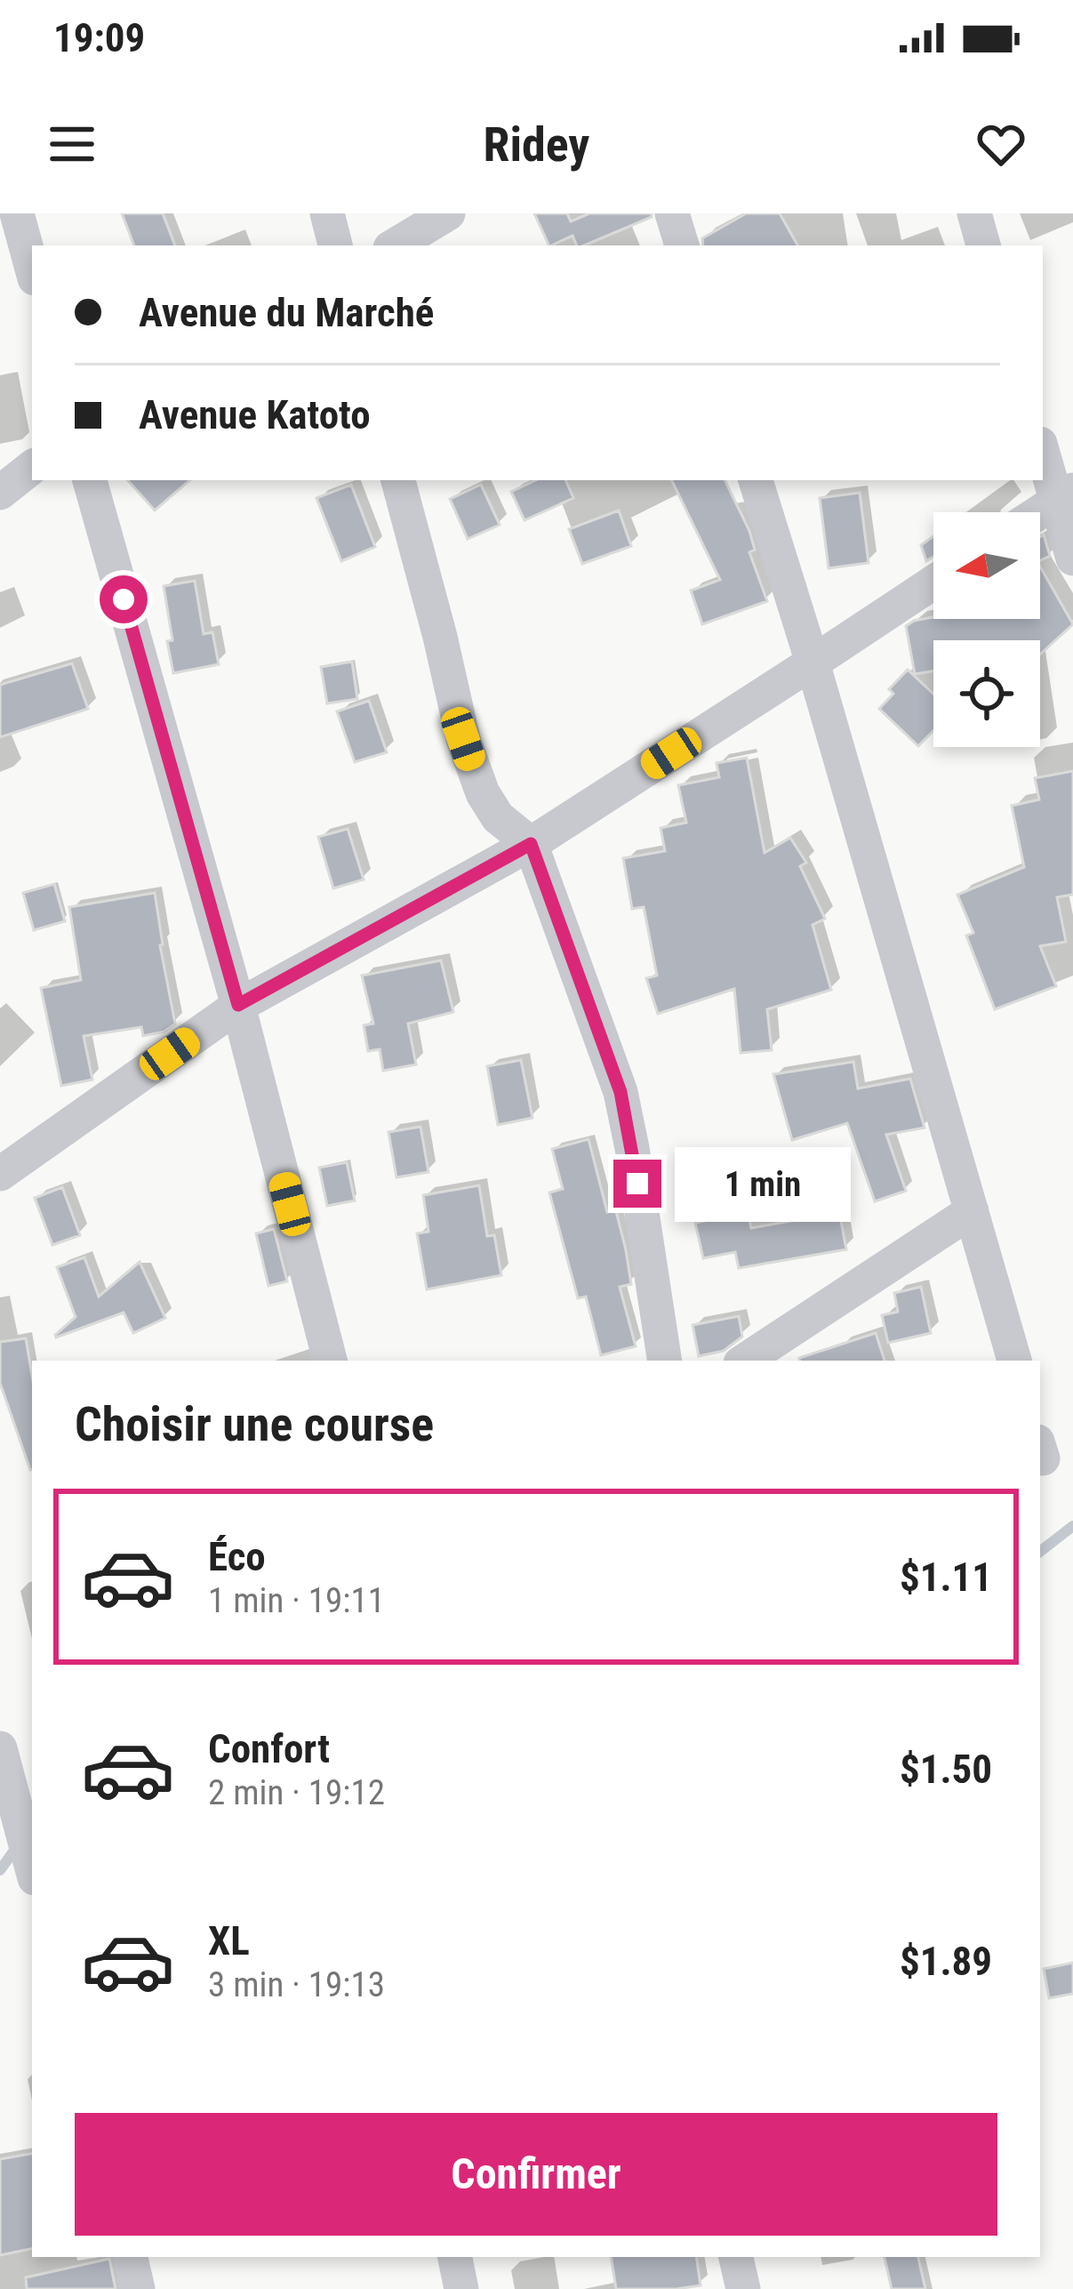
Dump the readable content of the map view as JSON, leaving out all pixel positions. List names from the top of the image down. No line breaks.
{"north":"left","page":{"status":"19:09","header":"Ridey","banner":["Avenue du Marché","Avenue Katoto"],"bubble":"1 min","heading":"Choisir une course","list":[{"name":"Éco","note":"1 min · 19:11","value":"$1.11"},{"name":"Confort","note":"2 min · 19:12","value":"$1.50"},{"name":"XL","note":"3 min · 19:13","value":"$1.89"}],"buttons":"Confirmer"}}
